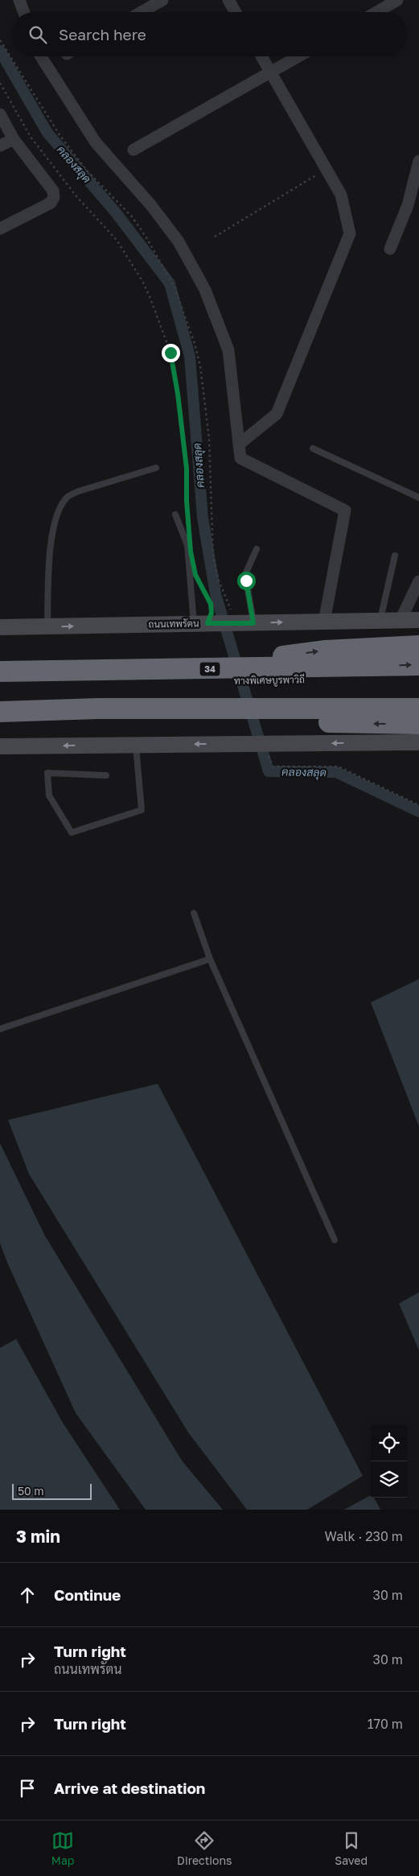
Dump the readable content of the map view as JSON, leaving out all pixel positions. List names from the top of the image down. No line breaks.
{"streets":{"highway":["34","ทางพิเศษบูรพาวิถี"],"main road":["ถนนเทพรัตน"]},"water":["คลองสลุด"],"scale_bar":"50 m","page":{"search":"Search here","scale":"50 m","heading":["3 min","Walk · 230 m"],"list":[["Continue","30 m"],["Turn right","ถนนเทพรัตน","30 m"],["Turn right","170 m"],"Arrive at destination"],"nav":["Map","Directions","Saved"]}}
